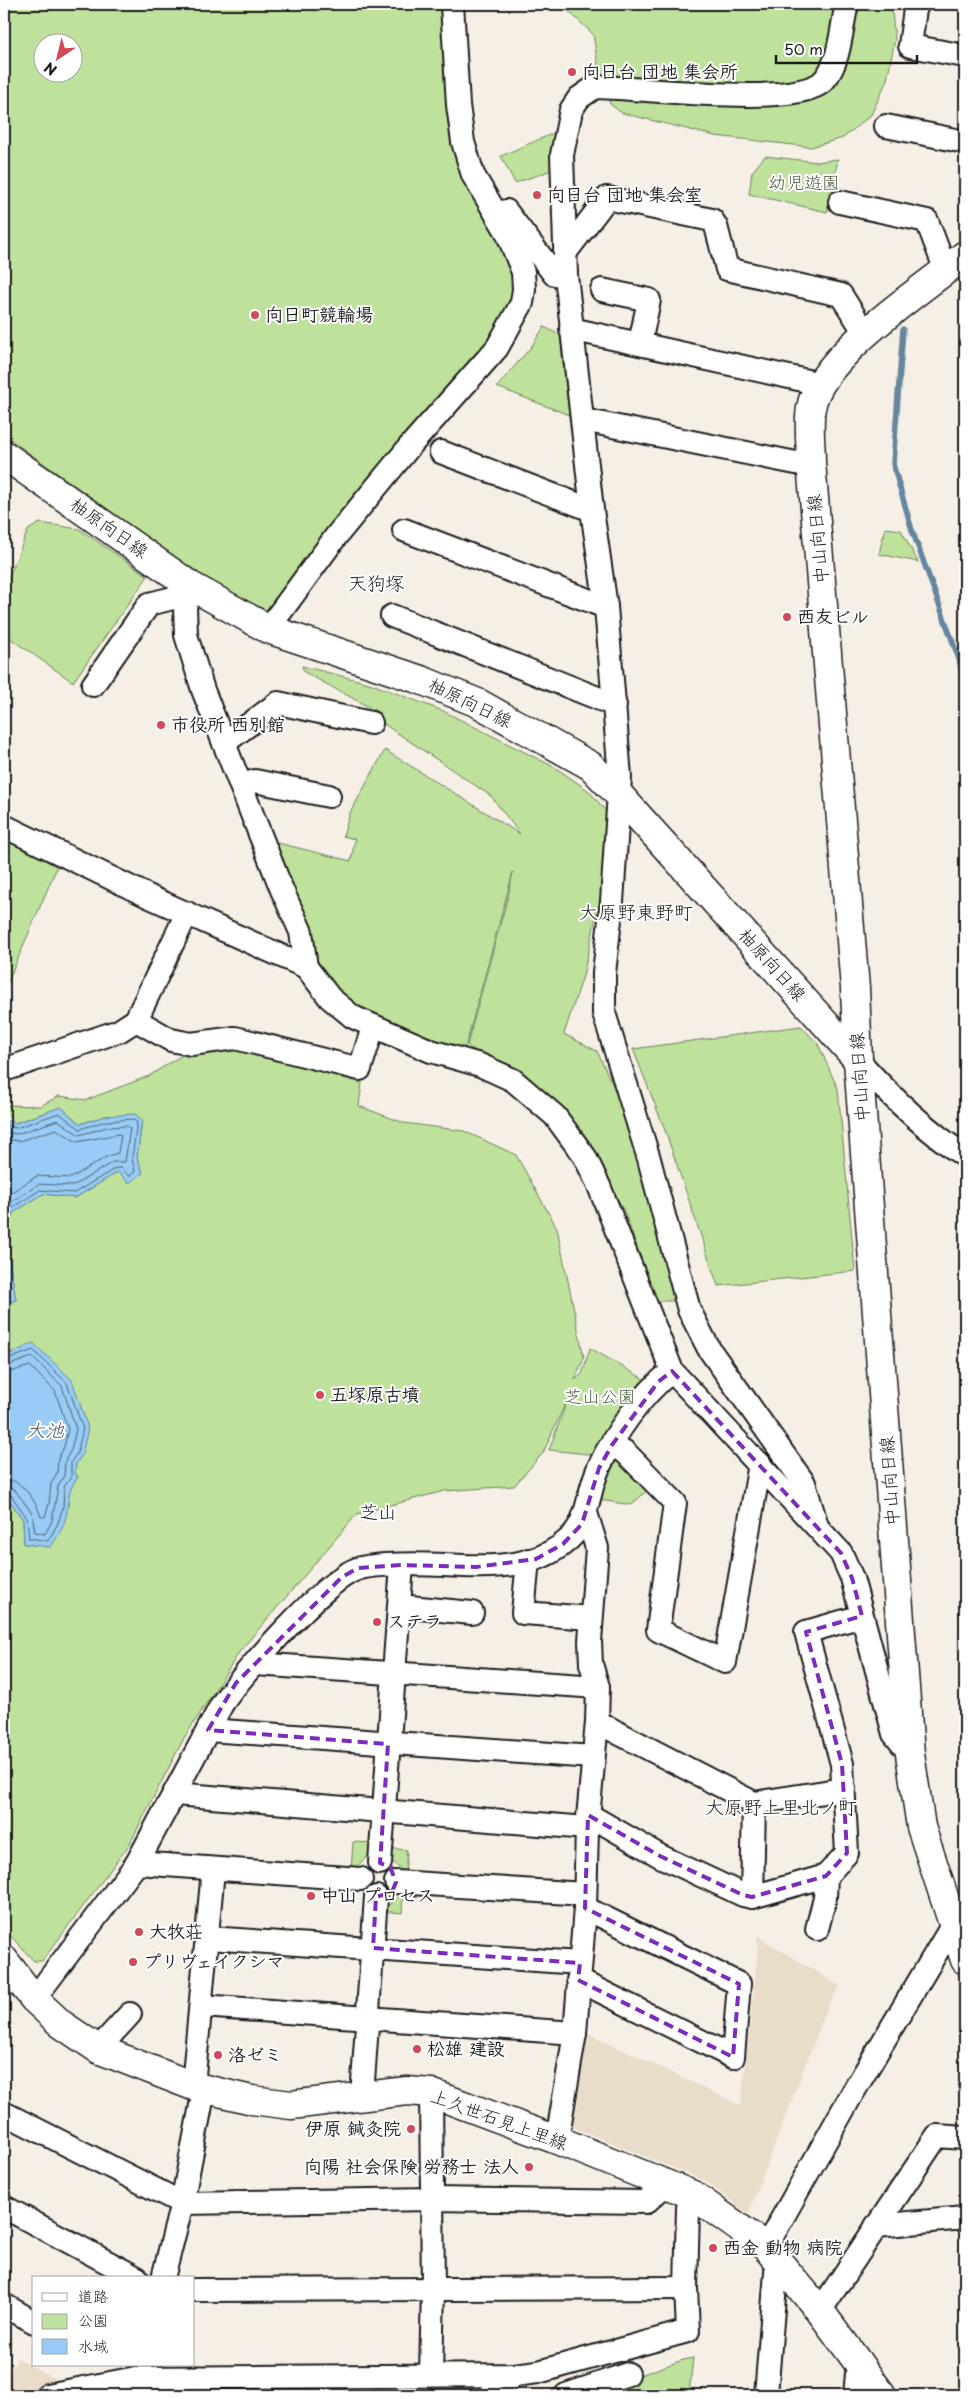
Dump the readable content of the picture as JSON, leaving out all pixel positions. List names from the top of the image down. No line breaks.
{"streets":{"main road":["柚原向日線","中山向日線","上久世石見上里線"]},"crossings":[["柚原向日線","中山向日線"]],"districts":["天狗塚","大原野東野町","芝山","大原野上里北ノ町"],"water":["大池"],"parks":["幼児遊園","芝山公園"],"places":["向日台 団地 集会所","向日台 団地 集会室","向日町競輪場","西友ビル","市役所 西別館","五塚原古墳","ステラ","中山 プロセス","大牧荘","プリヴェイクシマ","松雄 建設","洛ゼミ","伊原 鍼灸院","向陽 社会保険 労務士 法人","西金 動物 病院"],"legend":["道路","公園","水域"],"scale_bar":"50 m","north":"bottom left"}
